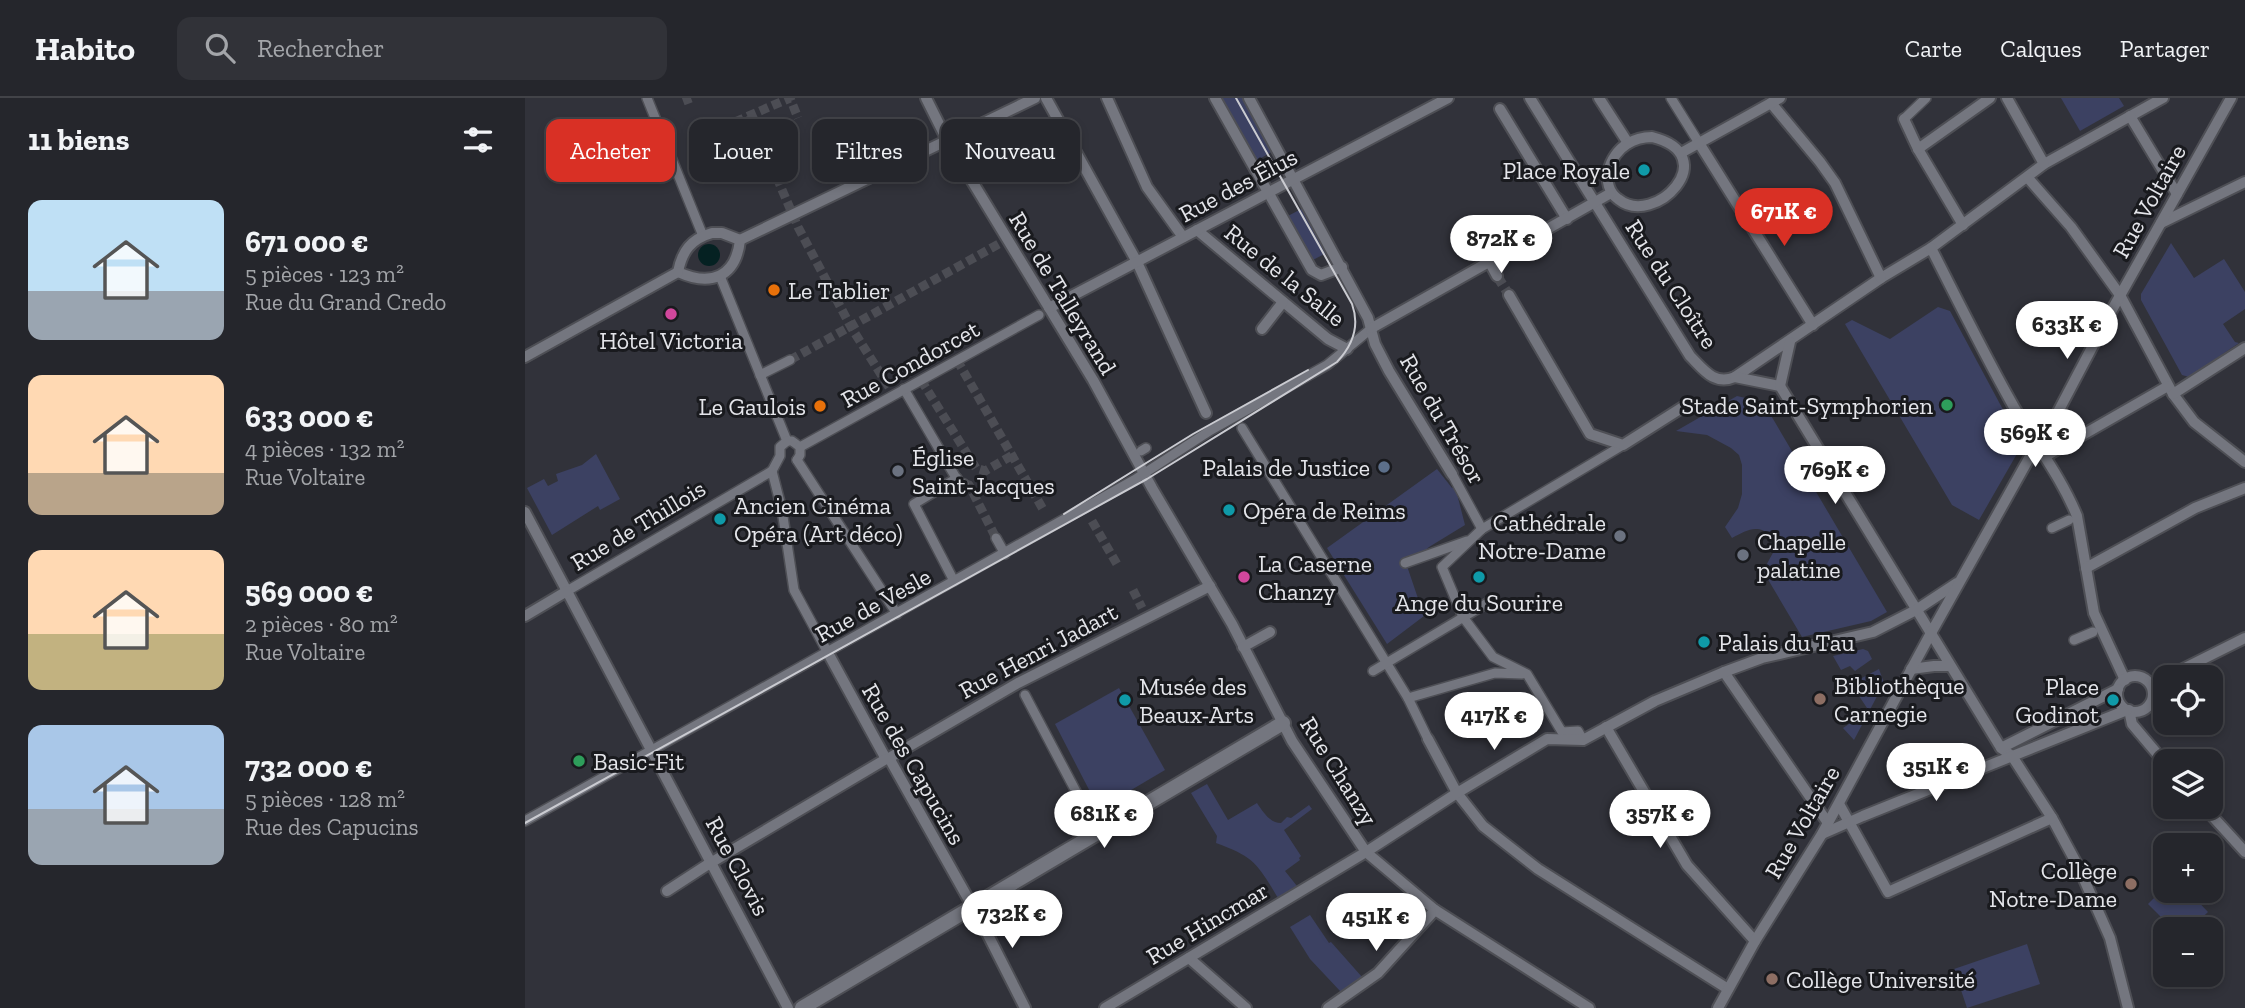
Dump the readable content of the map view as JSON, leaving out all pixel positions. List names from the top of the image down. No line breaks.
{"streets":{"street":["Rue des Élus","Rue Voltaire","Rue de la Salle","Rue du Cloître","Rue de Talleyrand","Rue Condorcet","Rue du Trésor","Rue de Thillois","Rue de Vesle","Rue Henri Jadart","Rue des Capucins","Rue Chanzy","Rue Clovis","Rue Hincmar"]},"crossings":[["Rue des Élus","Rue de la Salle"],["Rue des Élus","Rue de Talleyrand"],["Rue des Élus","Rue Condorcet"],["Rue des Élus","Rue du Trésor"],["Rue Voltaire","Rue Hincmar"],["Rue de la Salle","Rue de Vesle"],["Rue de Talleyrand","Rue Condorcet"],["Rue de Talleyrand","Rue de Vesle"],["Rue de Talleyrand","Rue Chanzy"],["Rue du Trésor","Rue de Vesle"],["Rue de Thillois","Rue Clovis"],["Rue de Vesle","Rue des Capucins"],["Rue de Vesle","Rue Chanzy"],["Rue de Vesle","Rue Clovis"],["Rue Henri Jadart","Rue des Capucins"],["Rue Henri Jadart","Rue Chanzy"],["Rue Henri Jadart","Rue Clovis"],["Rue Chanzy","Rue Hincmar"]],"places":["Place Royale","Le Tablier","Hôtel Victoria","Stade Saint-Symphorien","Le Gaulois","Palais de Justice","Église Saint-Jacques","Opéra de Reims","Ancien Cinéma Opéra (Art déco)","Cathédrale Notre-Dame","Chapelle palatine","La Caserne Chanzy","Ange du Sourire","Palais du Tau","Bibliothèque Carnegie","Musée des Beaux-Arts","Place Godinot","Basic-Fit","Collège Notre-Dame","Collège Université"],"page":{"header":"Habito","search":"Rechercher","nav":["Carte","Calques","Partager"],"heading":"11 biens","chip":["Acheter","Louer","Filtres","Nouveau"],"list":[{"name":"671 000 €","note":"5 pièces · 123 m² · Rue du Grand Credo"},{"name":"633 000 €","note":"4 pièces · 132 m² · Rue Voltaire"},{"name":"569 000 €","note":"2 pièces · 80 m² · Rue Voltaire"},{"name":"732 000 €","note":"5 pièces · 128 m² · Rue des Capucins"}],"price":["671K €","872K €","633K €","569K €","769K €","417K €","351K €","681K €","357K €","732K €","451K €"],"map_buttons":["+","−"]}}
